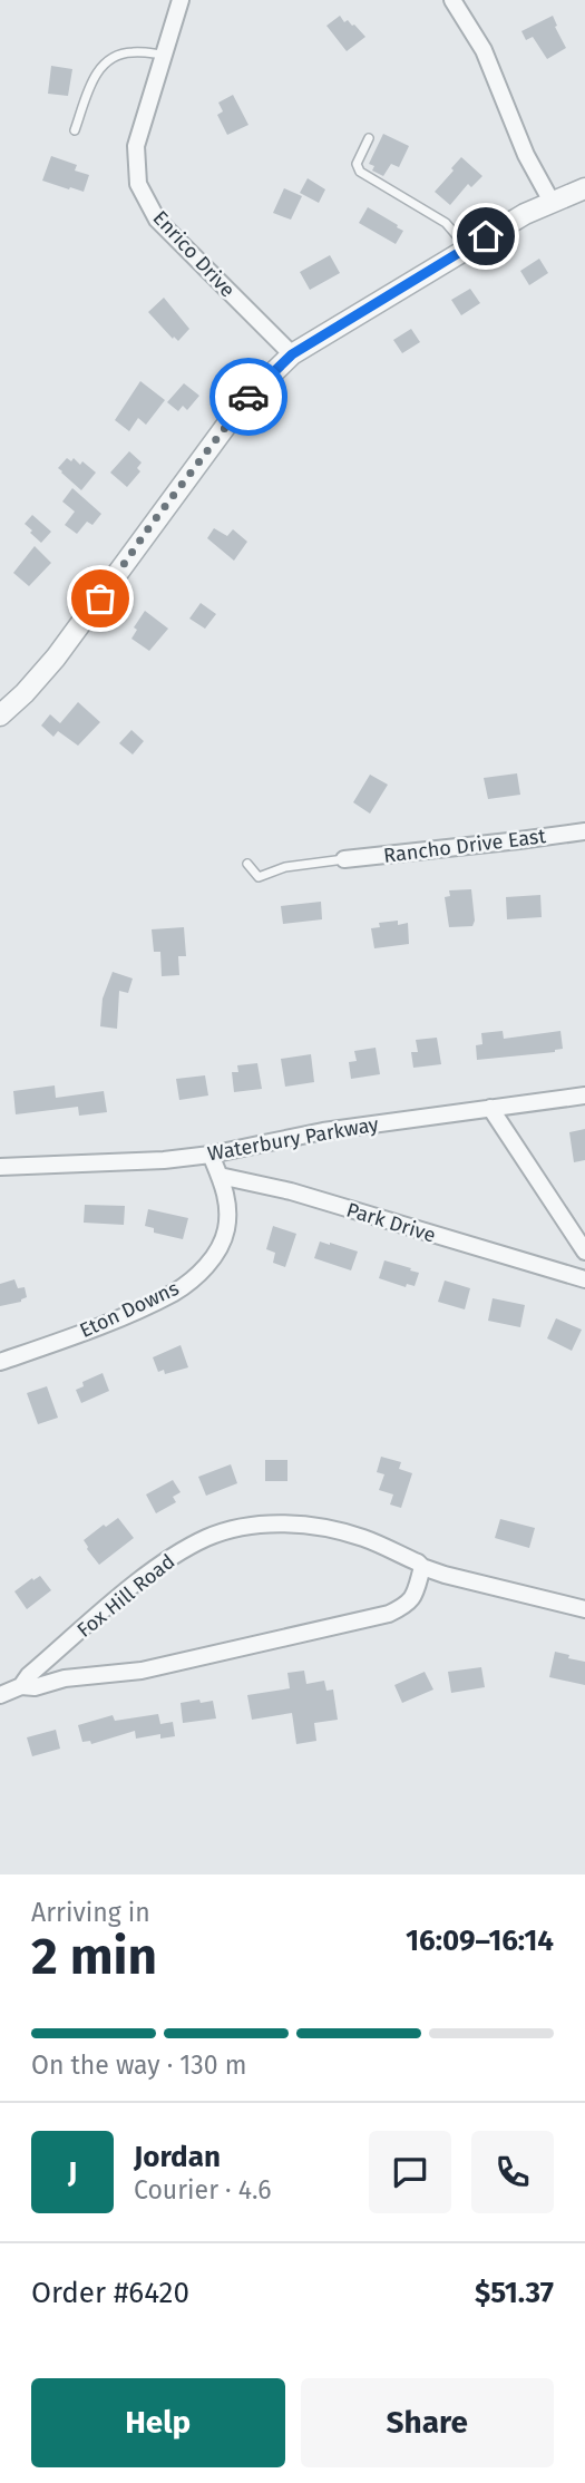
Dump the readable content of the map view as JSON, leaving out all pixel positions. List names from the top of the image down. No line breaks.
{"streets":{"street":["Enrico Drive","Rancho Drive East","Waterbury Parkway","Park Drive","Eton Downs","Fox Hill Road"]},"crossings":[["Park Drive","Eton Downs"]],"page":{"heading":["2 min","Arriving in","16:09–16:14"],"panel":["Jordan","Courier · 4.6","Order #6420","$51.37"],"bar":"On the way · 130 m","round":"J","buttons":["Help","Share"]}}
